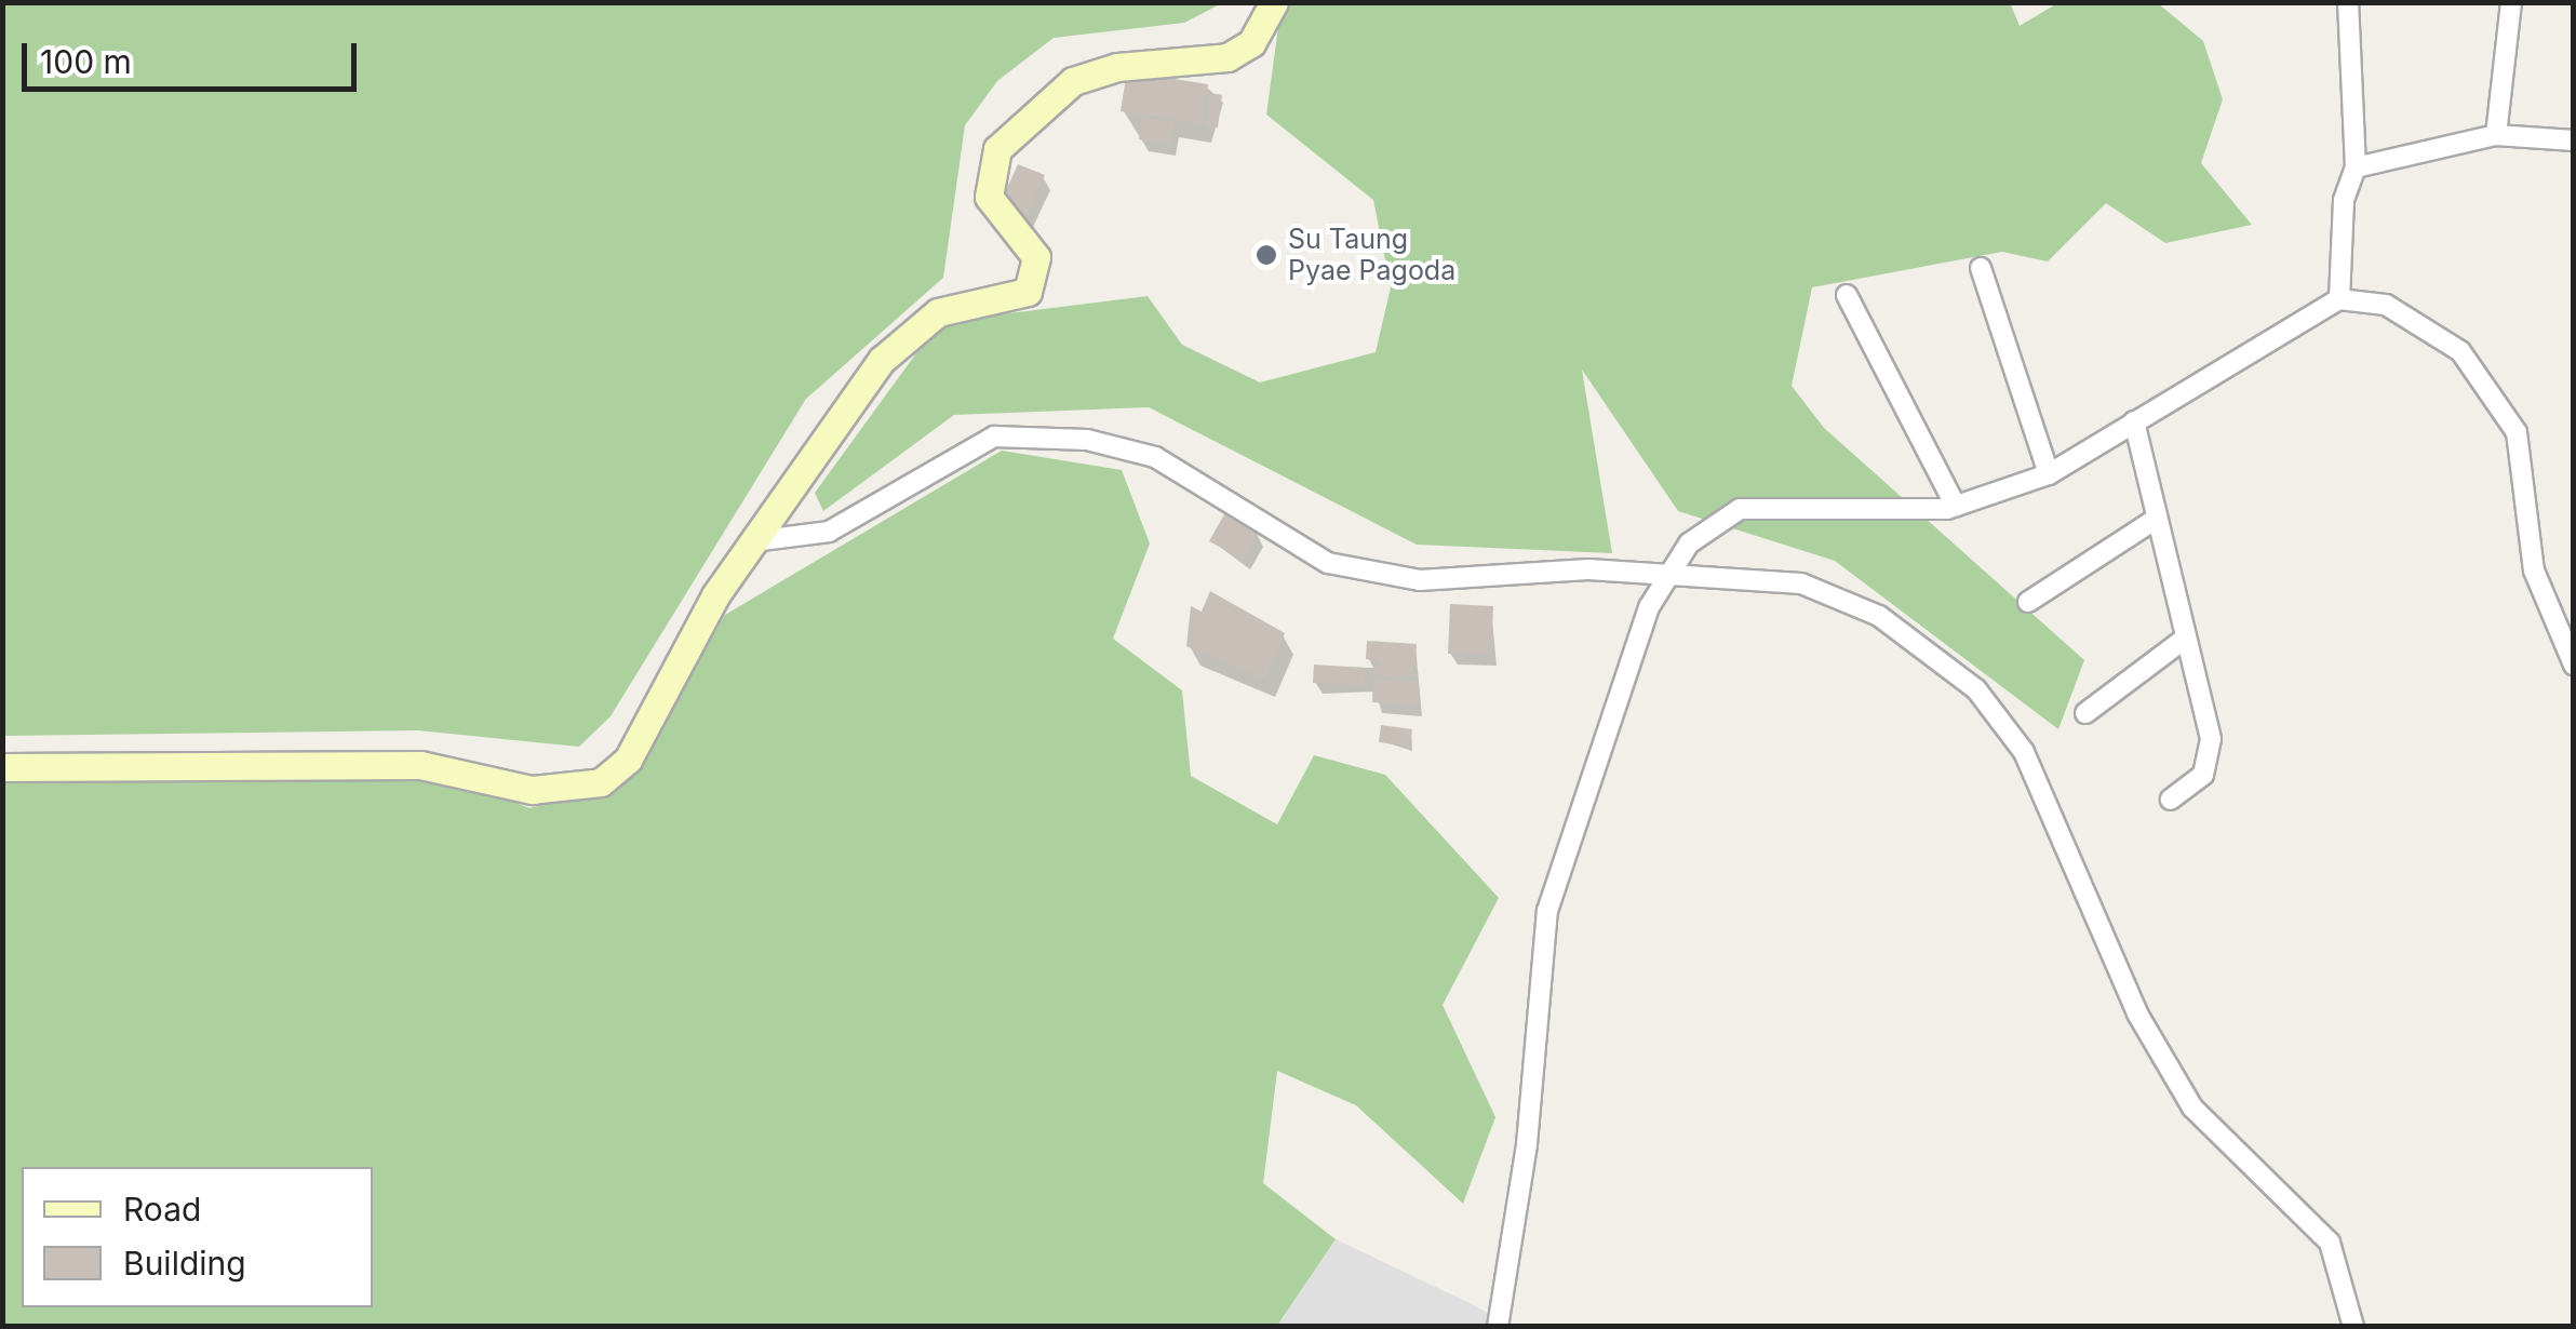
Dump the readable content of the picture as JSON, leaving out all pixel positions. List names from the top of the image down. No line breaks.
{"places":["Su Taung Pyae Pagoda"],"legend":["Road","Building"],"scale_bar":"100 m"}
